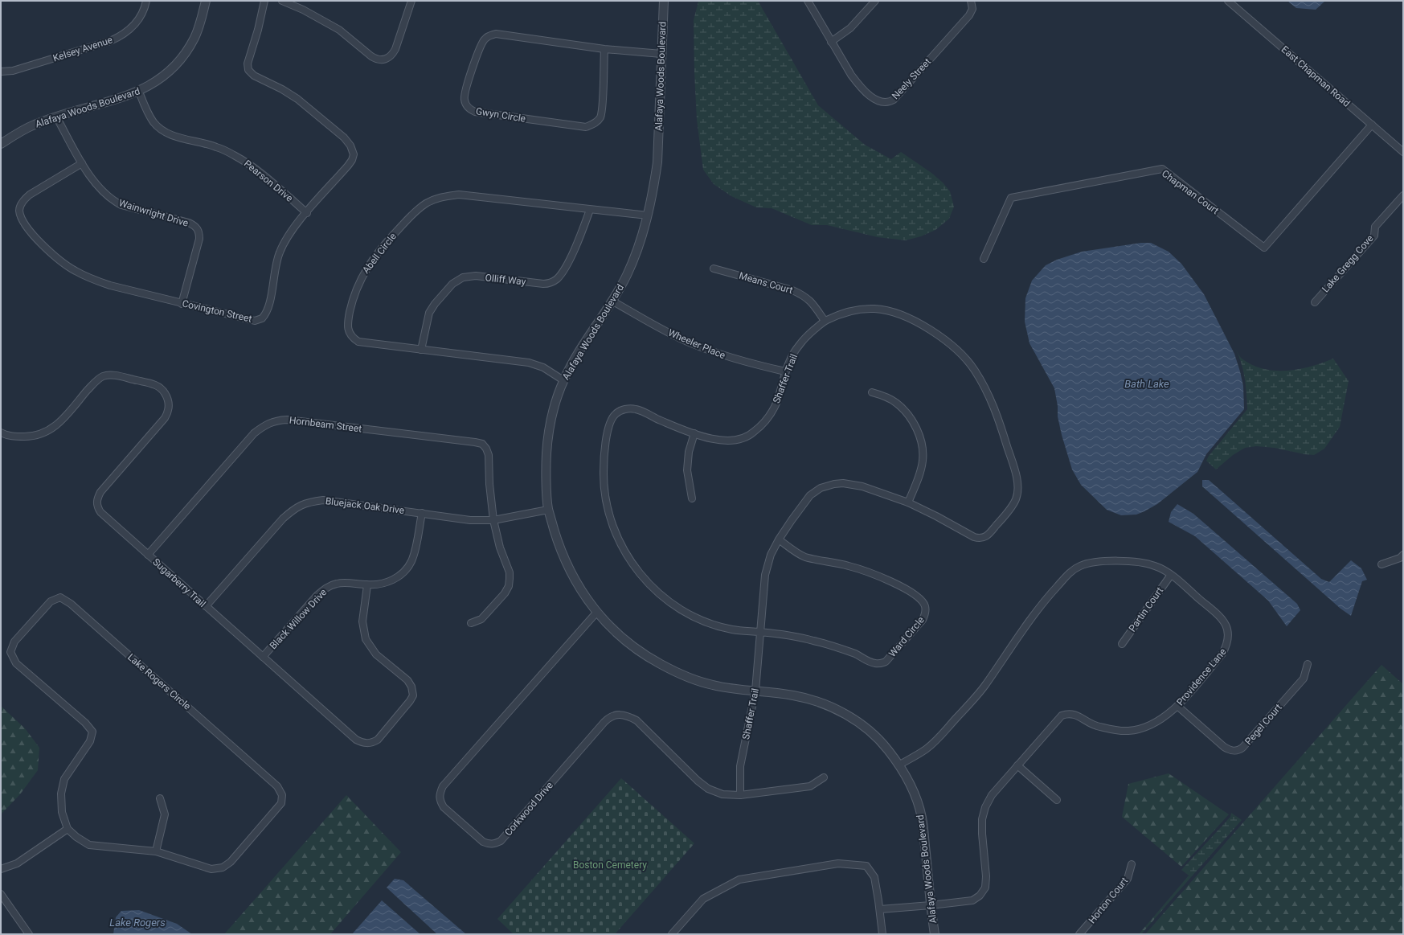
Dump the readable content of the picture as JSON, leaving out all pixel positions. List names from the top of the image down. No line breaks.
{"streets":{"street":["Kelsey Avenue","Alafaya Woods Boulevard","East Chapman Road","Neely Street","Gwyn Circle","Pearson Drive","Chapman Court","Wainwright Drive","Abell Circle","Lake Gregg Cove","Olliff Way","Means Court","Covington Street","Wheeler Place","Shaffer Trail","Hornbeam Street","Bluejack Oak Drive","Sugarberry Trail","Partin Court","Black Willow Drive","Ward Circle","Providence Lane","Lake Rogers Circle","Pegel Court","Corkwood Drive","Horton Court"]},"crossings":[["Alafaya Woods Boulevard","Gwyn Circle"],["Alafaya Woods Boulevard","Pearson Drive"],["Alafaya Woods Boulevard","Wainwright Drive"],["Alafaya Woods Boulevard","Abell Circle"],["Alafaya Woods Boulevard","Wheeler Place"],["Alafaya Woods Boulevard","Shaffer Trail"],["Alafaya Woods Boulevard","Bluejack Oak Drive"],["Alafaya Woods Boulevard","Providence Lane"],["Alafaya Woods Boulevard","Corkwood Drive"],["East Chapman Road","Chapman Court"],["Pearson Drive","Covington Street"],["Wainwright Drive","Covington Street"],["Abell Circle","Olliff Way"],["Means Court","Shaffer Trail"],["Wheeler Place","Shaffer Trail"],["Shaffer Trail","Ward Circle"],["Shaffer Trail","Corkwood Drive"],["Hornbeam Street","Bluejack Oak Drive"],["Hornbeam Street","Sugarberry Trail"],["Bluejack Oak Drive","Sugarberry Trail"],["Bluejack Oak Drive","Black Willow Drive"],["Sugarberry Trail","Black Willow Drive"],["Partin Court","Providence Lane"],["Providence Lane","Pegel Court"]],"water":["Bath Lake","Lake Rogers"],"parks":["Boston Cemetery"]}
